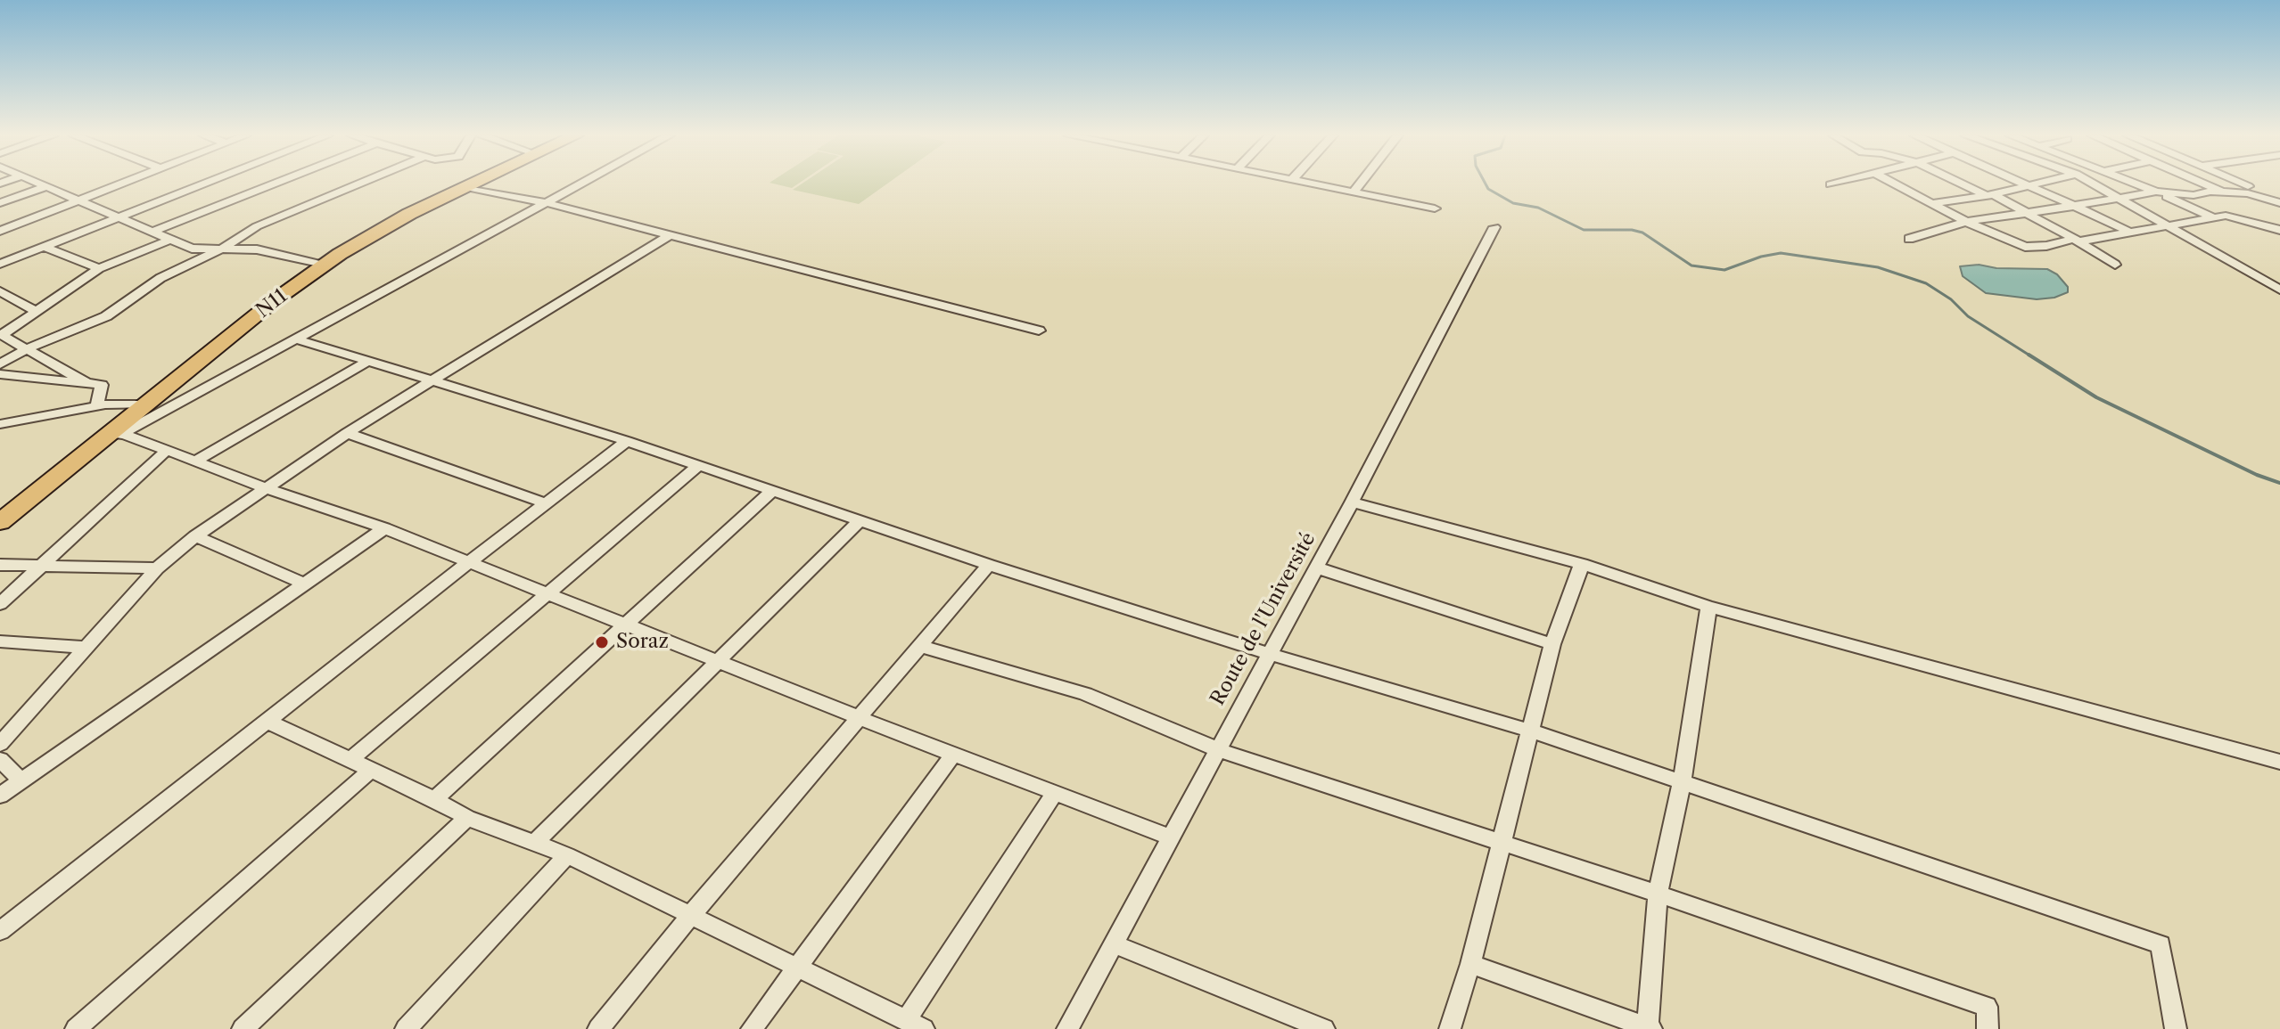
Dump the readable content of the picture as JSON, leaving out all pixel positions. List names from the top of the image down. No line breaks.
{"streets":{"main road":["N11"],"street":["Route de l'Université"]},"places":["Soraz"]}
